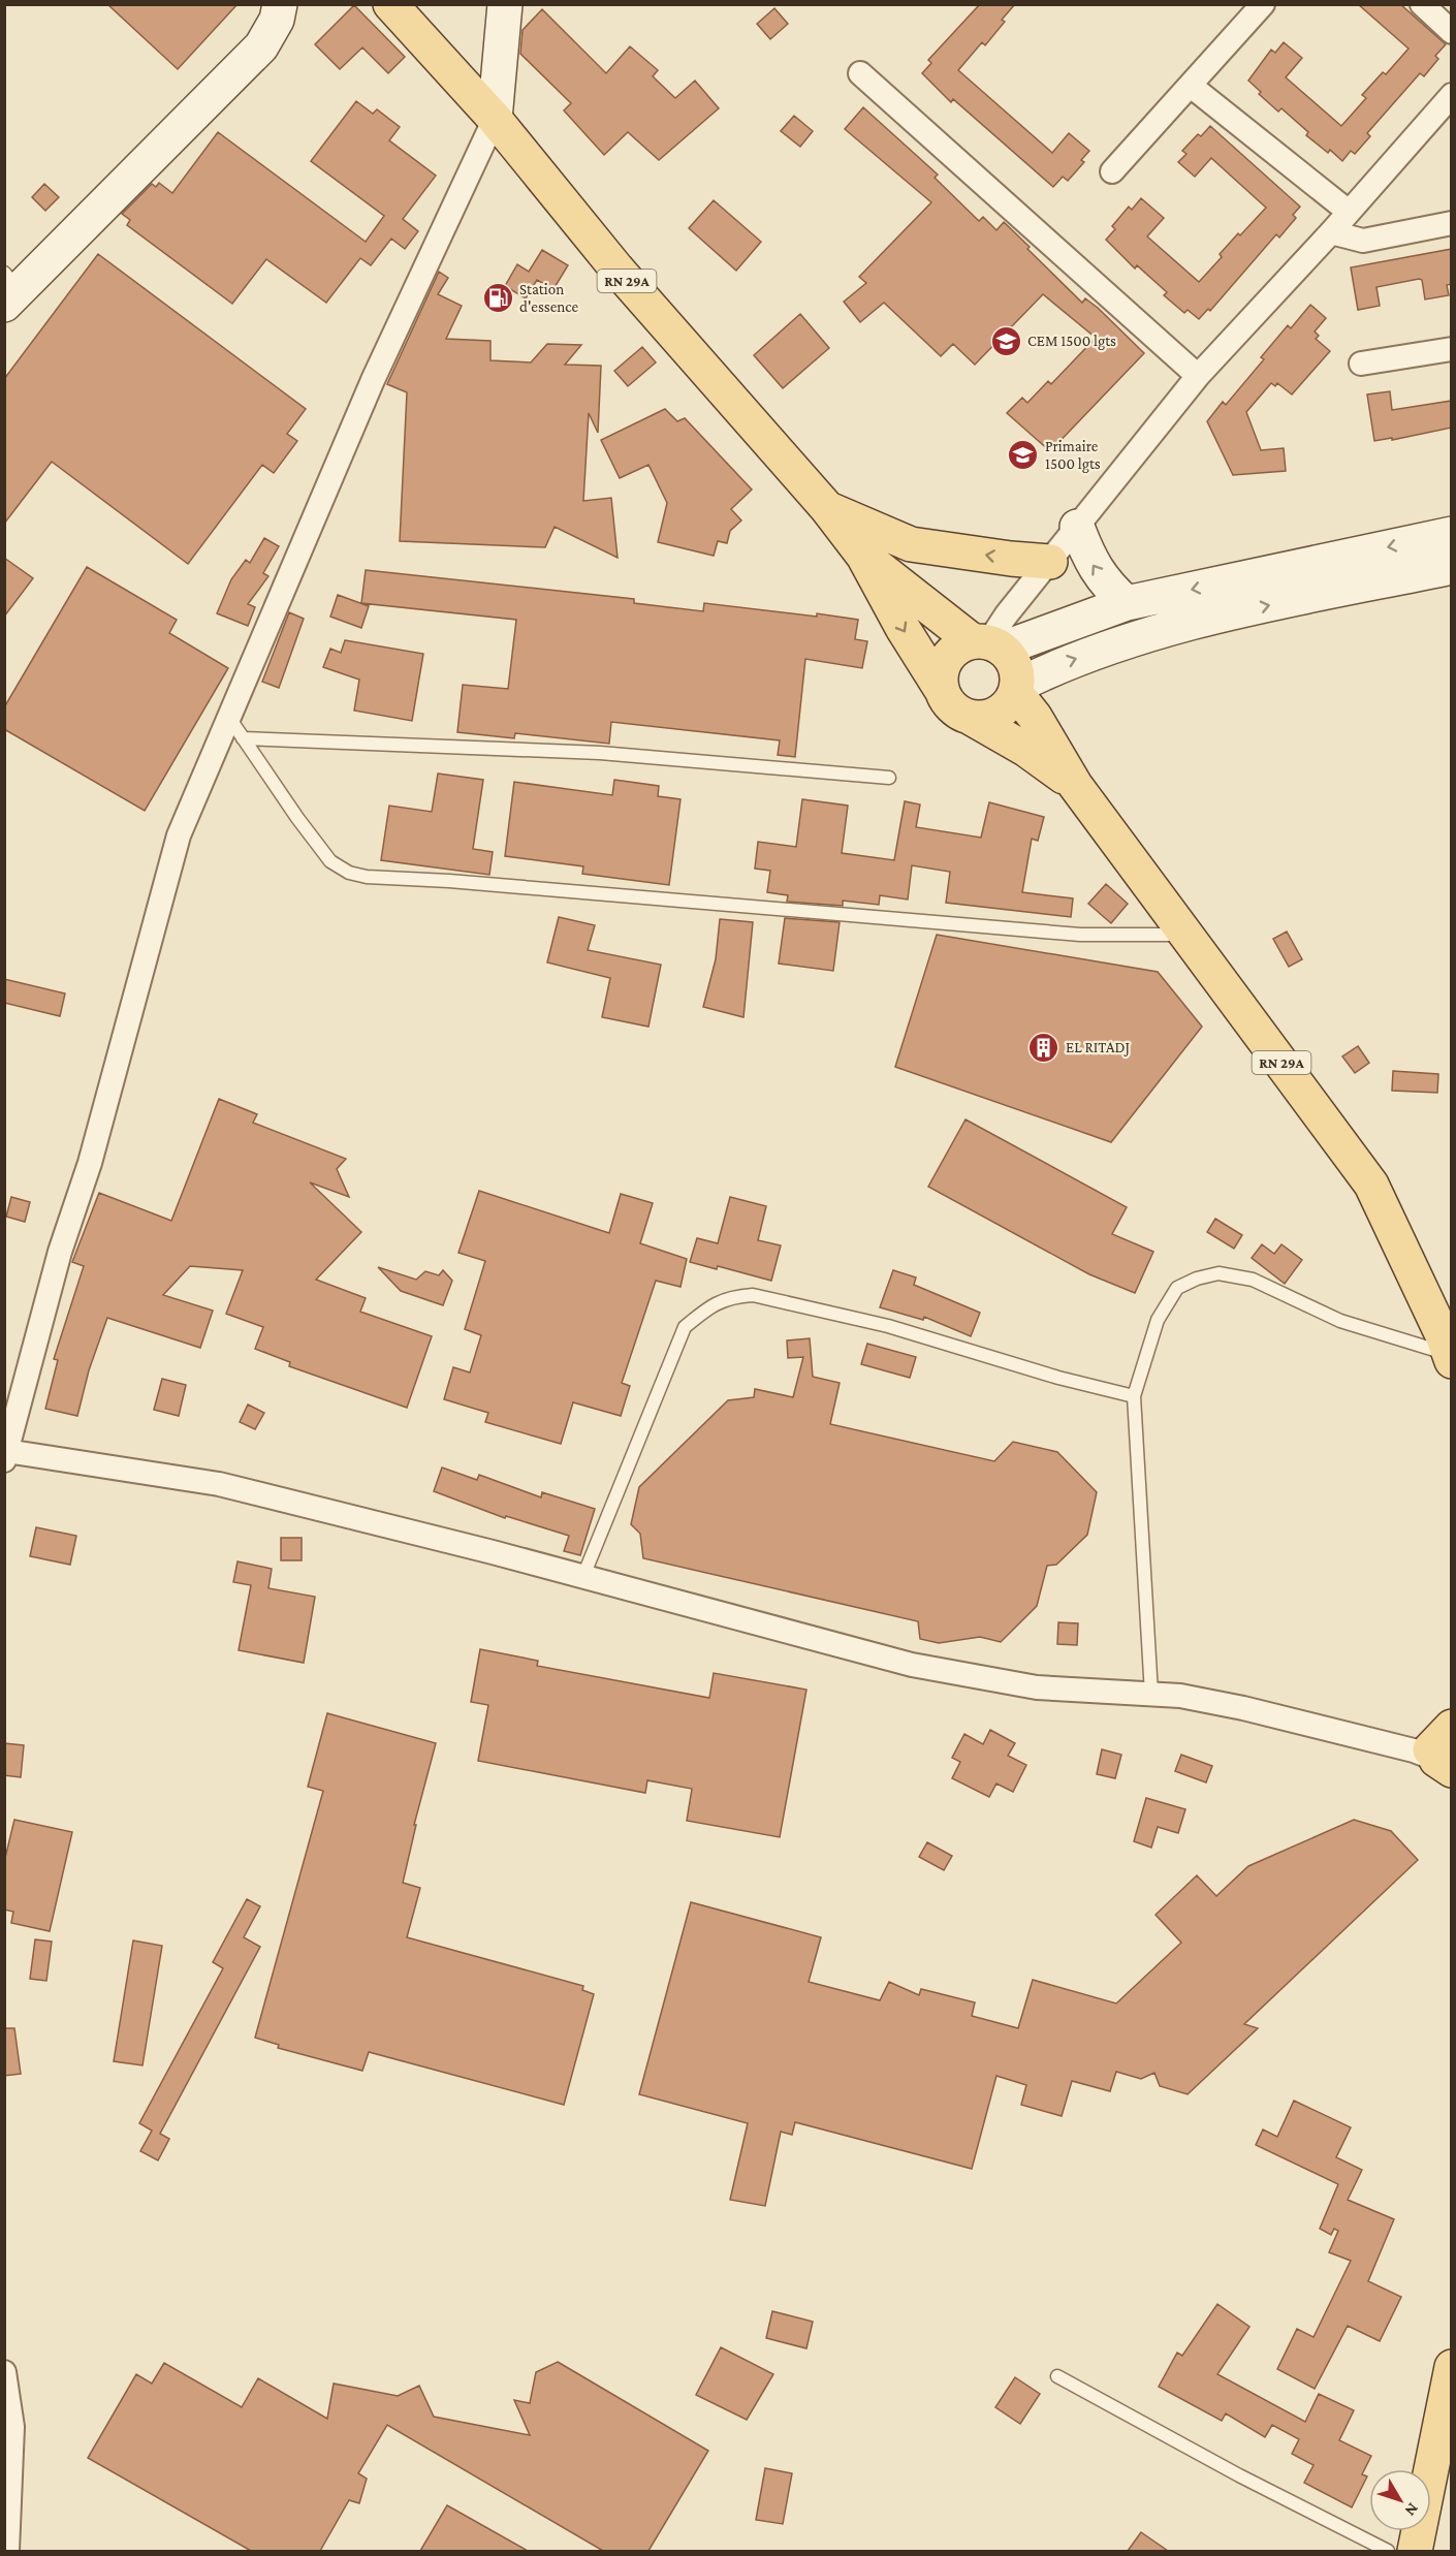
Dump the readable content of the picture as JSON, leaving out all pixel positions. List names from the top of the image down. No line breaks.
{"streets":{"main road":["RN 29A"]},"places":{"fuel station":["Station d'essence"],"school or university":["CEM 1500 lgts","Primaire 1500 lgts"],"building":["EL RITADJ"]},"north":"bottom right"}
